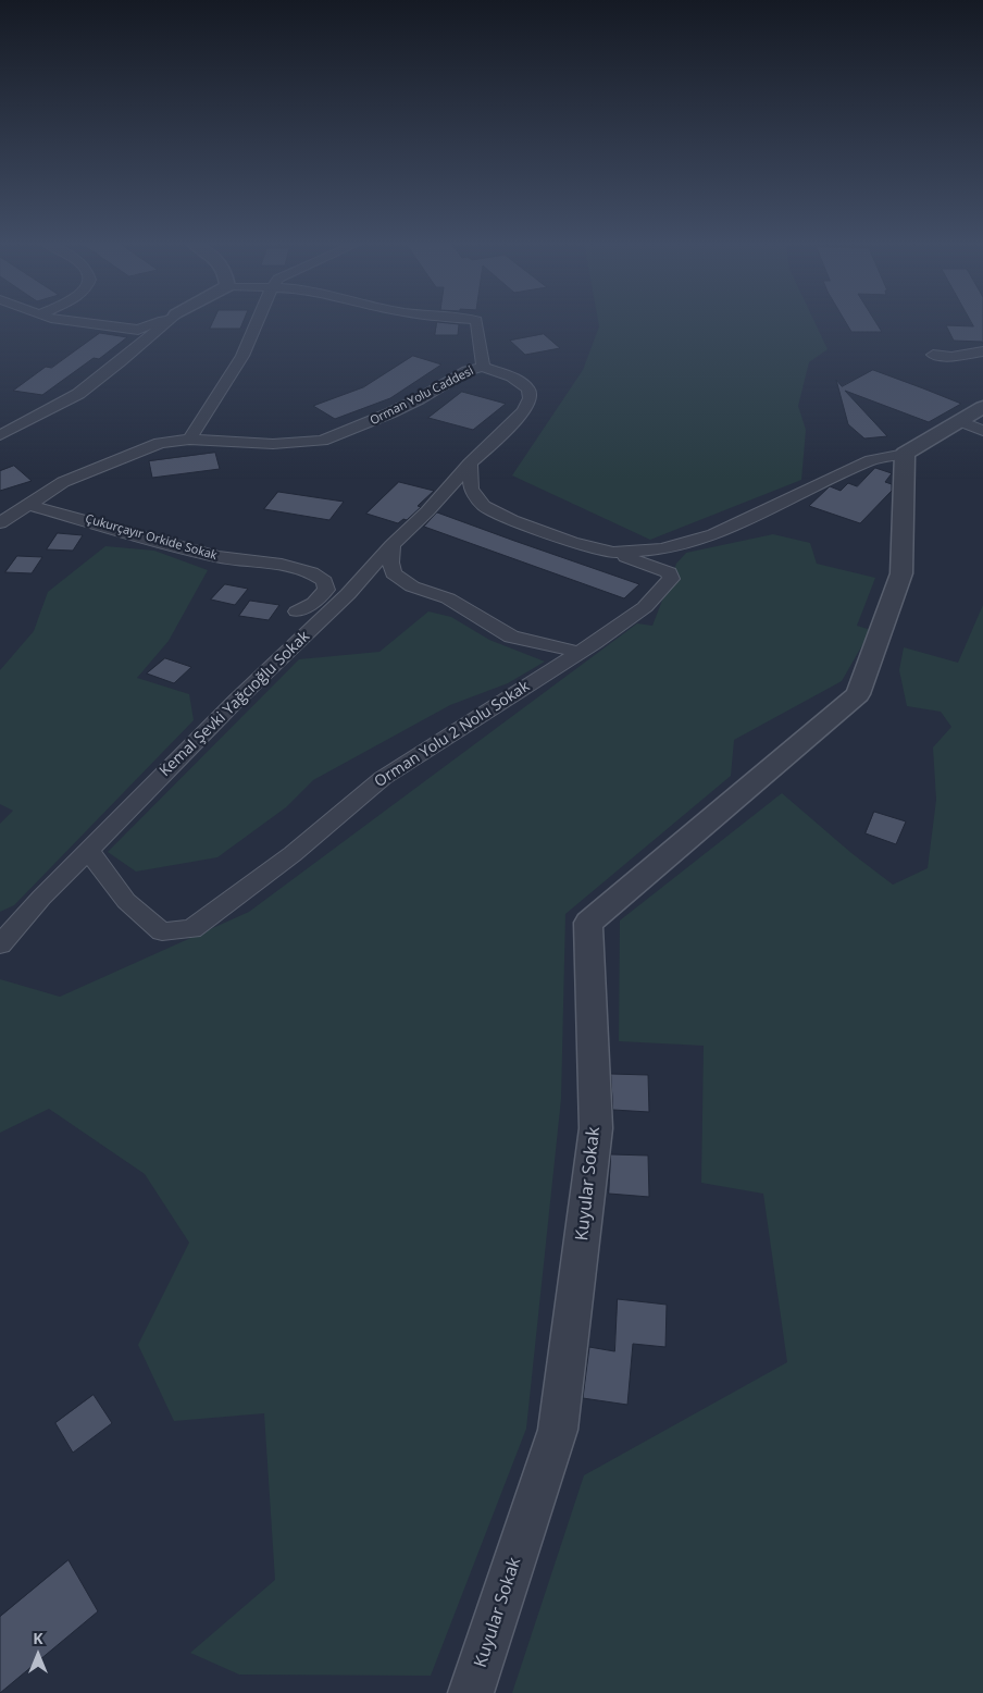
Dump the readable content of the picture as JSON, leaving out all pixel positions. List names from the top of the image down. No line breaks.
{"streets":{"street":["Orman Yolu Caddesi","Çukurçayır Orkide Sokak","Kemal Şevki Yağcıoğlu Sokak","Orman Yolu 2 Nolu Sokak","Kuyular Sokak"]},"crossings":[["Orman Yolu Caddesi","Çukurçayır Orkide Sokak"],["Orman Yolu Caddesi","Kemal Şevki Yağcıoğlu Sokak"],["Kemal Şevki Yağcıoğlu Sokak","Orman Yolu 2 Nolu Sokak"]],"north":"top"}
